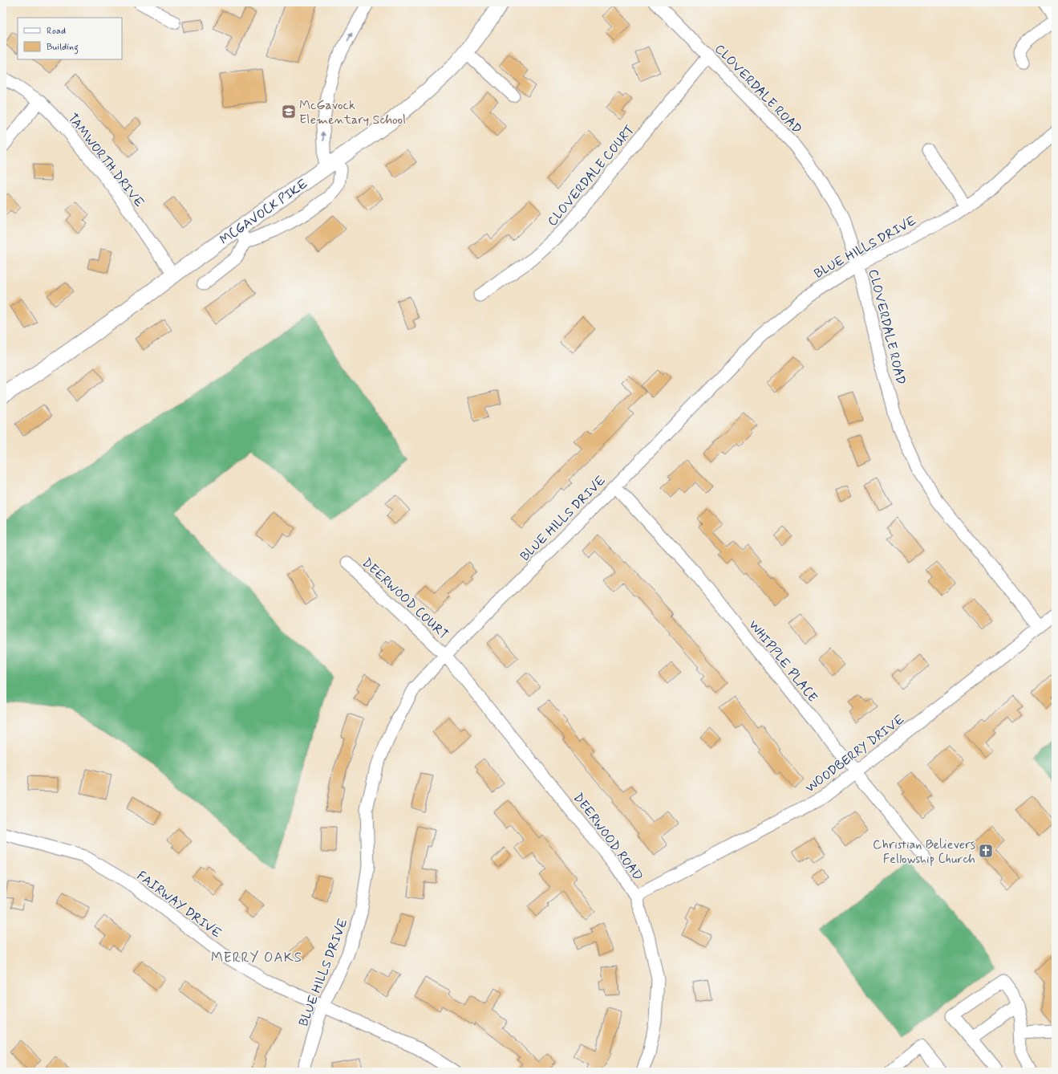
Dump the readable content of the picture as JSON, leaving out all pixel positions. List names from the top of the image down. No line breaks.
{"streets":{"main road":["MCGAVOCK PIKE"],"street":["CLOVERDALE ROAD","TAMWORTH DRIVE","CLOVERDALE COURT","BLUE HILLS DRIVE","DEERWOOD COURT","WHIPPLE PLACE","WOODBERRY DRIVE","DEERWOOD ROAD","FAIRWAY DRIVE"]},"crossings":[["CLOVERDALE ROAD","CLOVERDALE COURT"],["CLOVERDALE ROAD","BLUE HILLS DRIVE"],["CLOVERDALE ROAD","WOODBERRY DRIVE"],["TAMWORTH DRIVE","MCGAVOCK PIKE"],["BLUE HILLS DRIVE","DEERWOOD COURT"],["BLUE HILLS DRIVE","WHIPPLE PLACE"],["BLUE HILLS DRIVE","DEERWOOD ROAD"],["BLUE HILLS DRIVE","FAIRWAY DRIVE"],["DEERWOOD COURT","DEERWOOD ROAD"],["WHIPPLE PLACE","WOODBERRY DRIVE"],["WOODBERRY DRIVE","DEERWOOD ROAD"]],"districts":["MERRY OAKS"],"places":{"school or university":["McGavock Elementary School"],"church":["Christian Believers Fellowship Church"]},"legend":["Road","Building"]}
